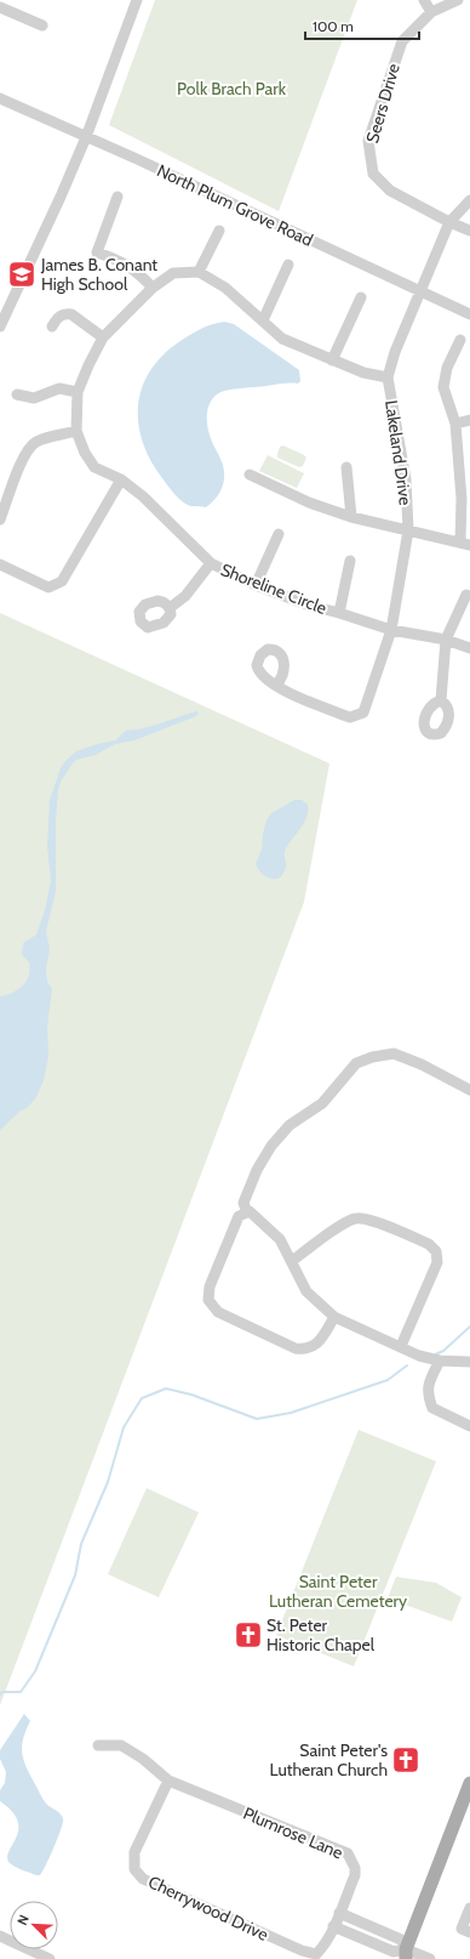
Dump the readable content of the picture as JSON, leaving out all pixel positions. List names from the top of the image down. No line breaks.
{"streets":{"street":["Seers Drive","North Plum Grove Road","Lakeland Drive","Shoreline Circle","Plumrose Lane","Cherrywood Drive"]},"crossings":[["Seers Drive","Lakeland Drive"],["North Plum Grove Road","Lakeland Drive"],["Lakeland Drive","Shoreline Circle"],["Plumrose Lane","Cherrywood Drive"]],"parks":["Polk Brach Park","Saint Peter Lutheran Cemetery"],"places":{"school or university":["James B. Conant High School"],"church":["St. Peter Historic Chapel","Saint Peter's Lutheran Church"]},"scale_bar":"100 m","north":"top left"}
